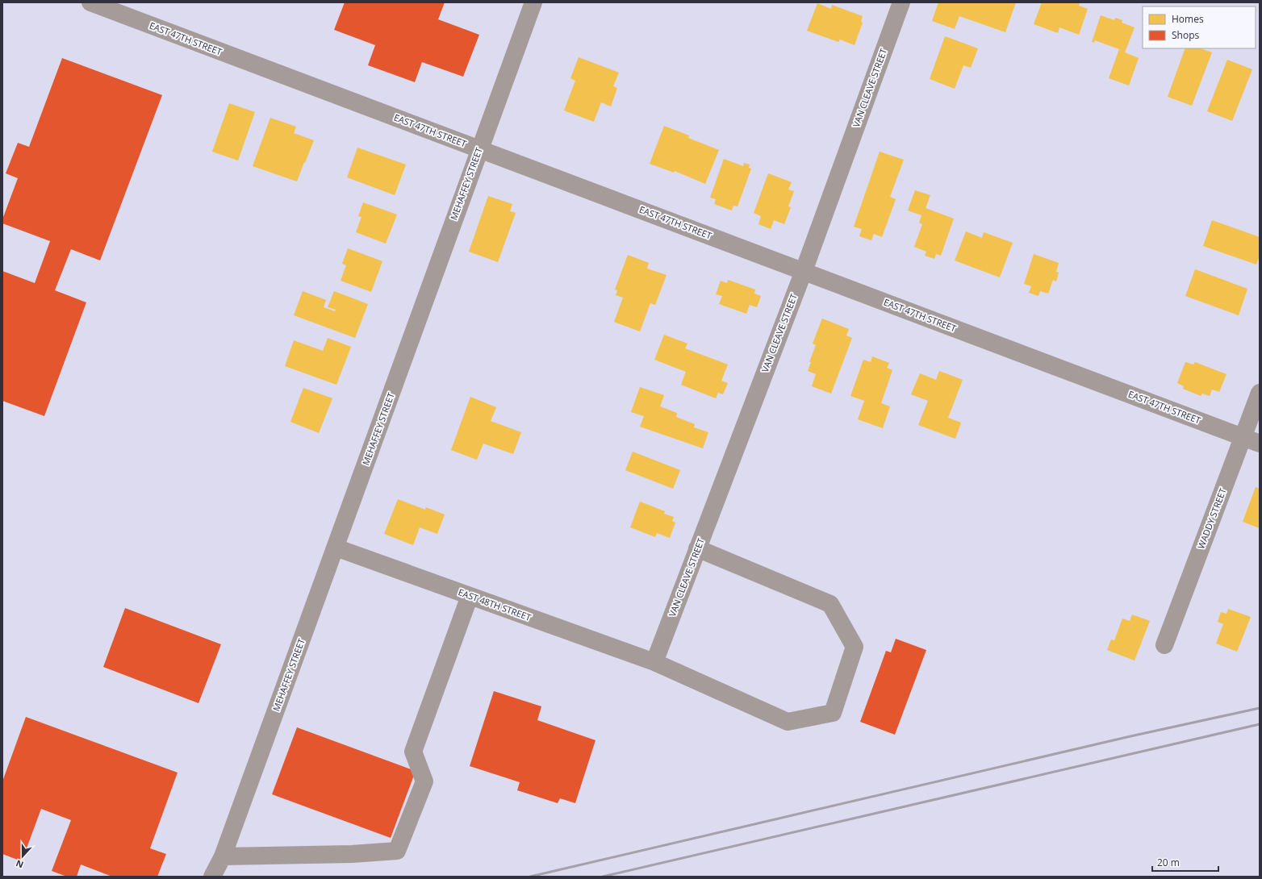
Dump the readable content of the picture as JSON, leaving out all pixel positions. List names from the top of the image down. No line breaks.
{"streets":{"street":["EAST 47TH STREET","VAN CLEAVE STREET","MEHAFFEY STREET","WADDY STREET","EAST 48TH STREET"]},"crossings":[["EAST 47TH STREET","VAN CLEAVE STREET"],["EAST 47TH STREET","MEHAFFEY STREET"],["EAST 47TH STREET","WADDY STREET"],["VAN CLEAVE STREET","EAST 48TH STREET"],["MEHAFFEY STREET","EAST 48TH STREET"]],"legend":["Homes","Shops"],"scale_bar":"20 m","north":"bottom"}
